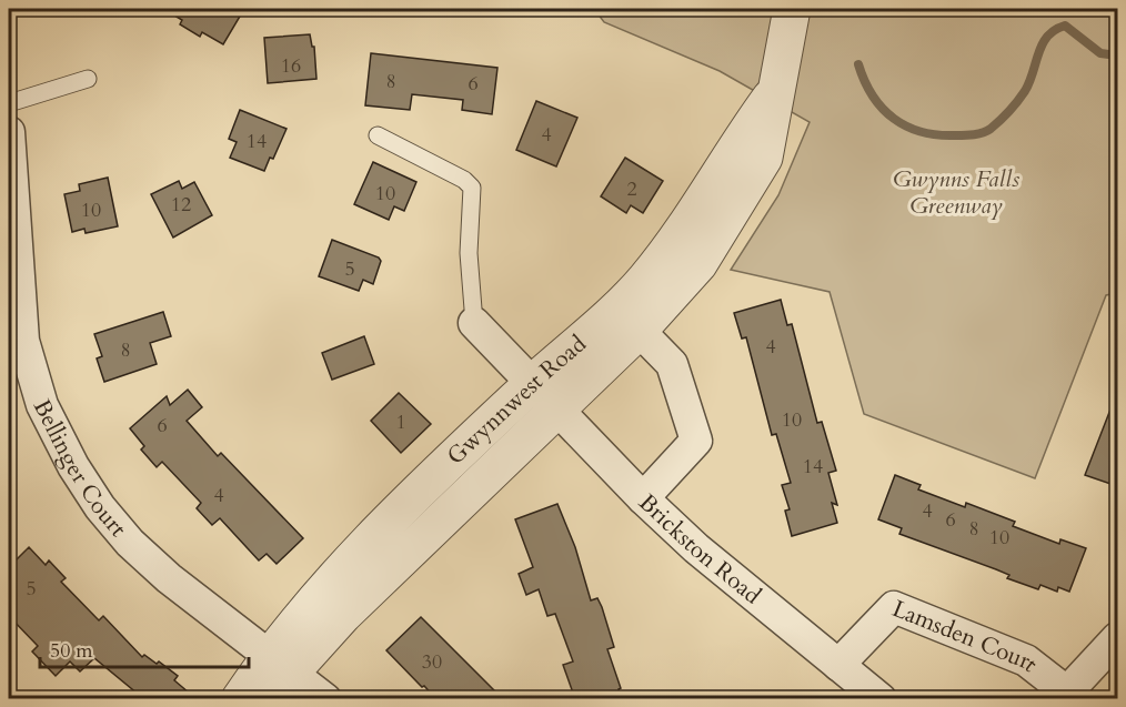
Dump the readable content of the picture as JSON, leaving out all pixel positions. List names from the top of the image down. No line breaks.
{"streets":{"street":["Gwynnwest Road","Bellinger Court","Brickston Road","Lamsden Court"]},"crossings":[["Gwynnwest Road","Bellinger Court"],["Gwynnwest Road","Brickston Road"],["Brickston Road","Lamsden Court"]],"parks":["Gwynns Falls Greenway"],"house_numbers":["16","8","6","4","14","2","10","12","10","5","4","8","10","1","6","14","4","4","6","8","10","5","30"],"scale_bar":"50 m"}
